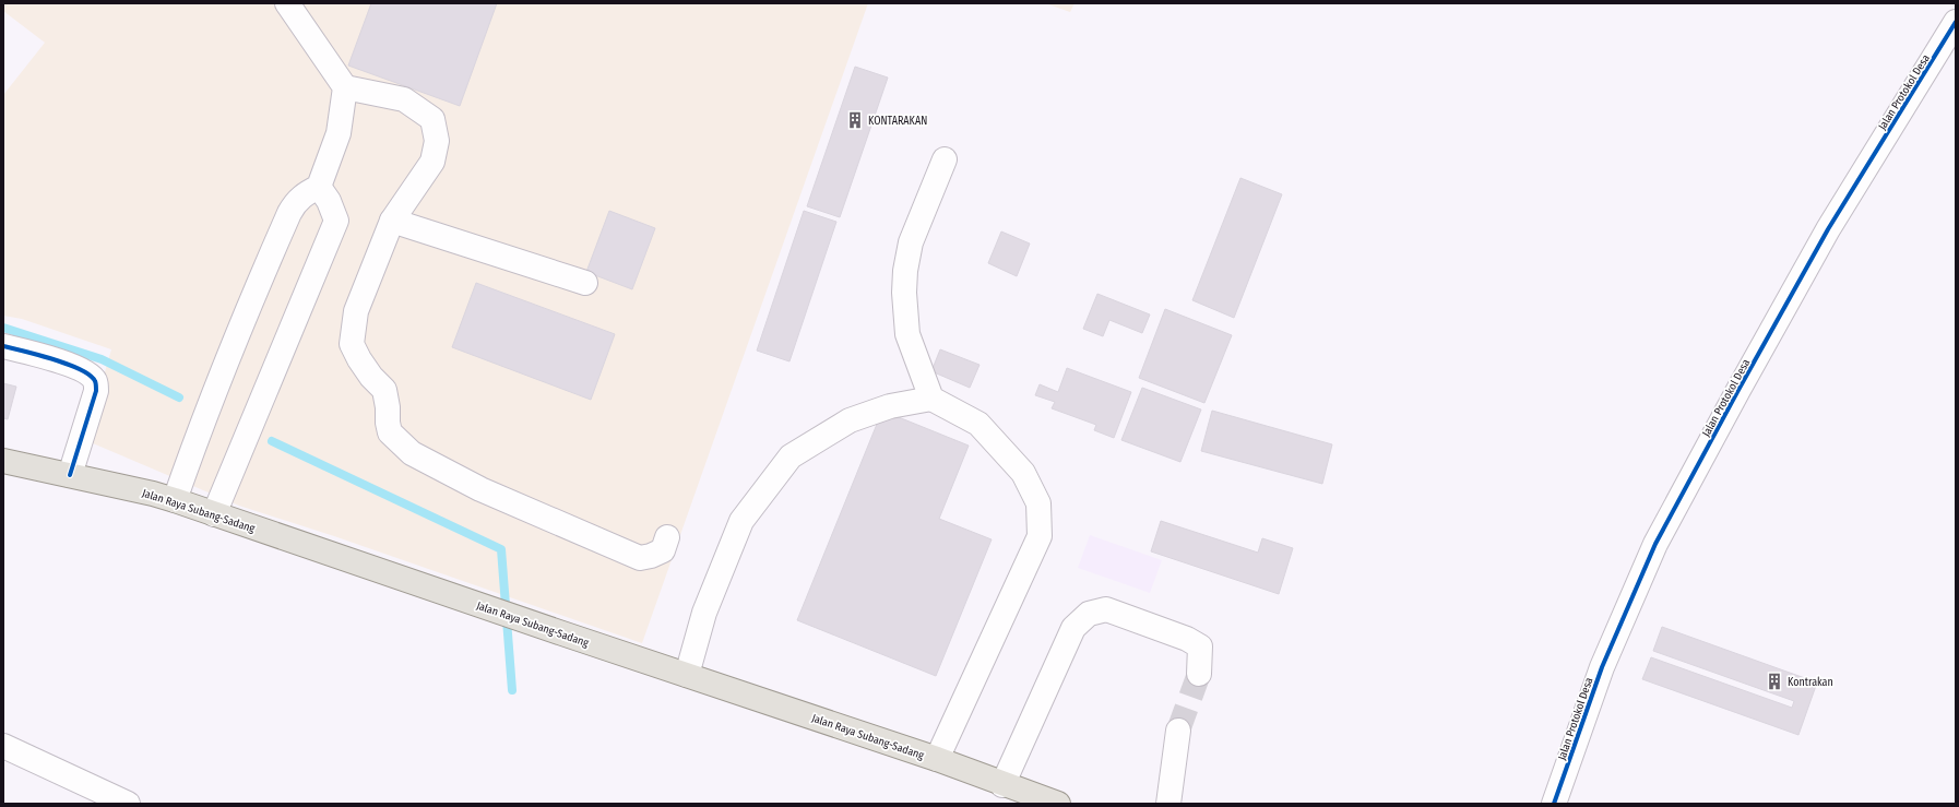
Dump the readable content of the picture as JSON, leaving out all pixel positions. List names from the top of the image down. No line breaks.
{"streets":{"main road":["Jalan Raya Subang-Sadang"],"street":["Jalan Protokol Desa"]},"places":{"building":["KONTARAKAN","Kontrakan"]}}
